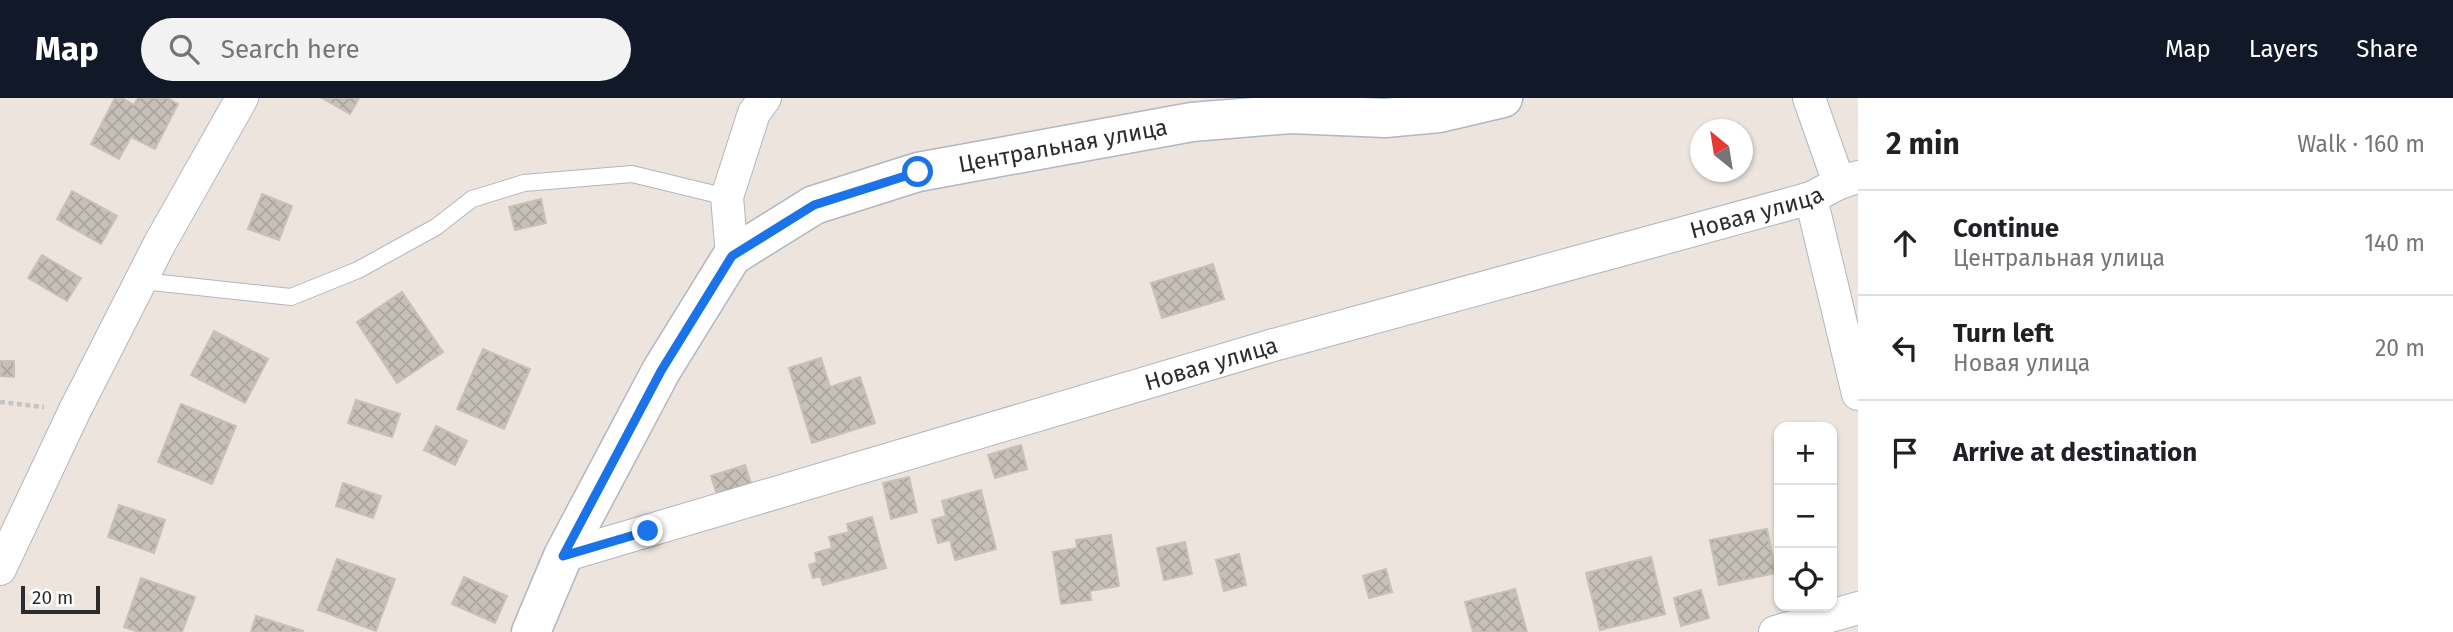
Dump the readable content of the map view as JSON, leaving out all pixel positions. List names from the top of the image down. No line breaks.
{"streets":{"street":["Центральная улица","Новая улица"]},"crossings":[["Центральная улица","Новая улица"]],"scale_bar":"20 m","north":"top left","page":{"header":"Map","search":"Search here","nav":["Map","Layers","Share"],"heading":["2 min","Walk · 160 m"],"list":[["Continue","Центральная улица","140 m"],["Turn left","Новая улица","20 m"],"Arrive at destination"],"map_buttons":["+","−"],"scale":"20 m"}}
